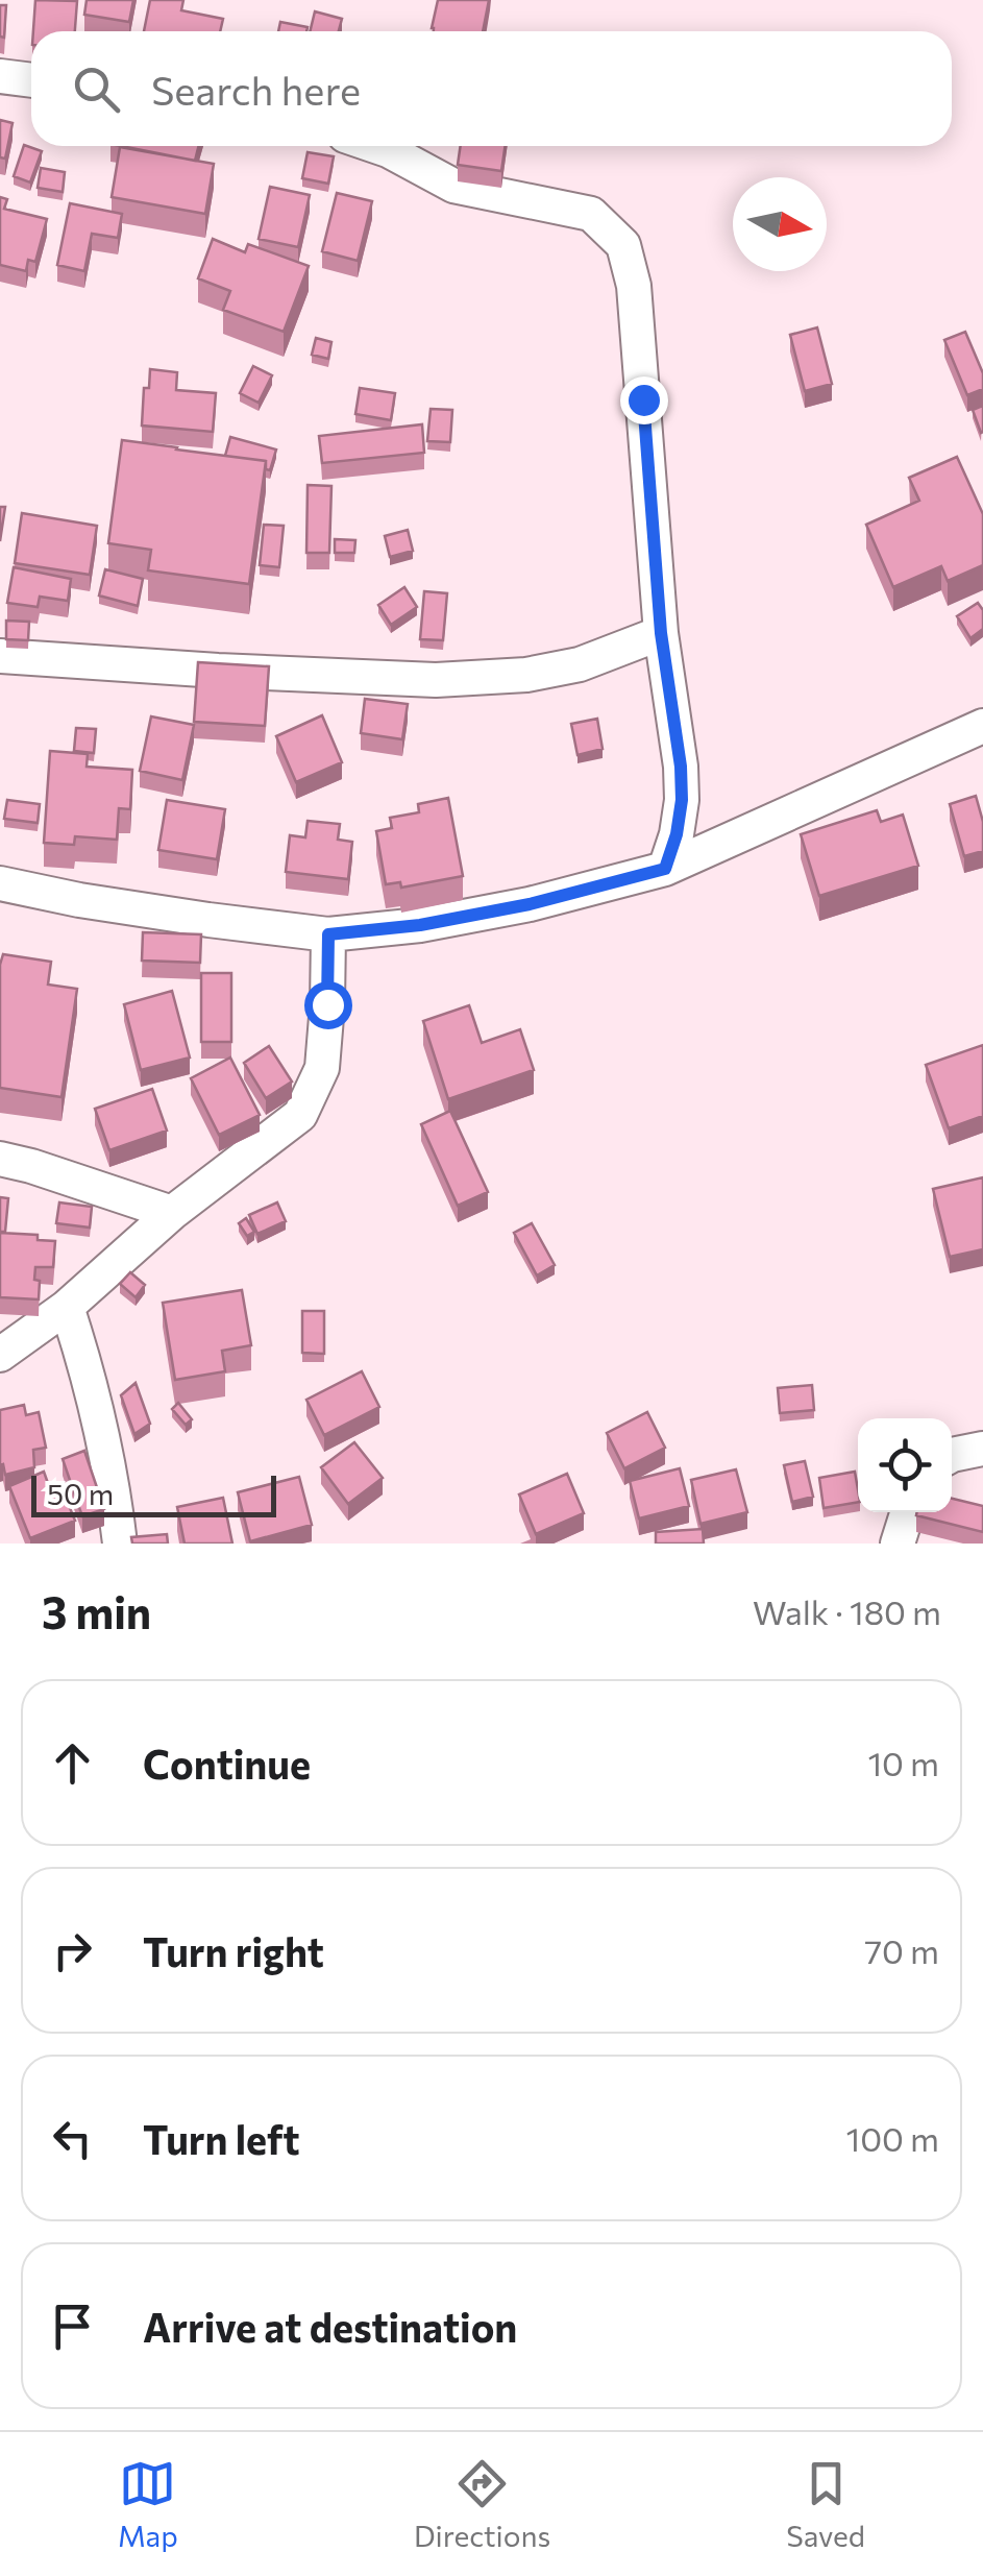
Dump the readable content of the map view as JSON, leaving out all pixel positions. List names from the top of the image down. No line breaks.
{"scale_bar":"50 m","north":"right","page":{"search":"Search here","scale":"50 m","heading":["3 min","Walk · 180 m"],"list":[["Continue","10 m"],["Turn right","70 m"],["Turn left","100 m"],"Arrive at destination"],"nav":["Map","Directions","Saved"]}}
